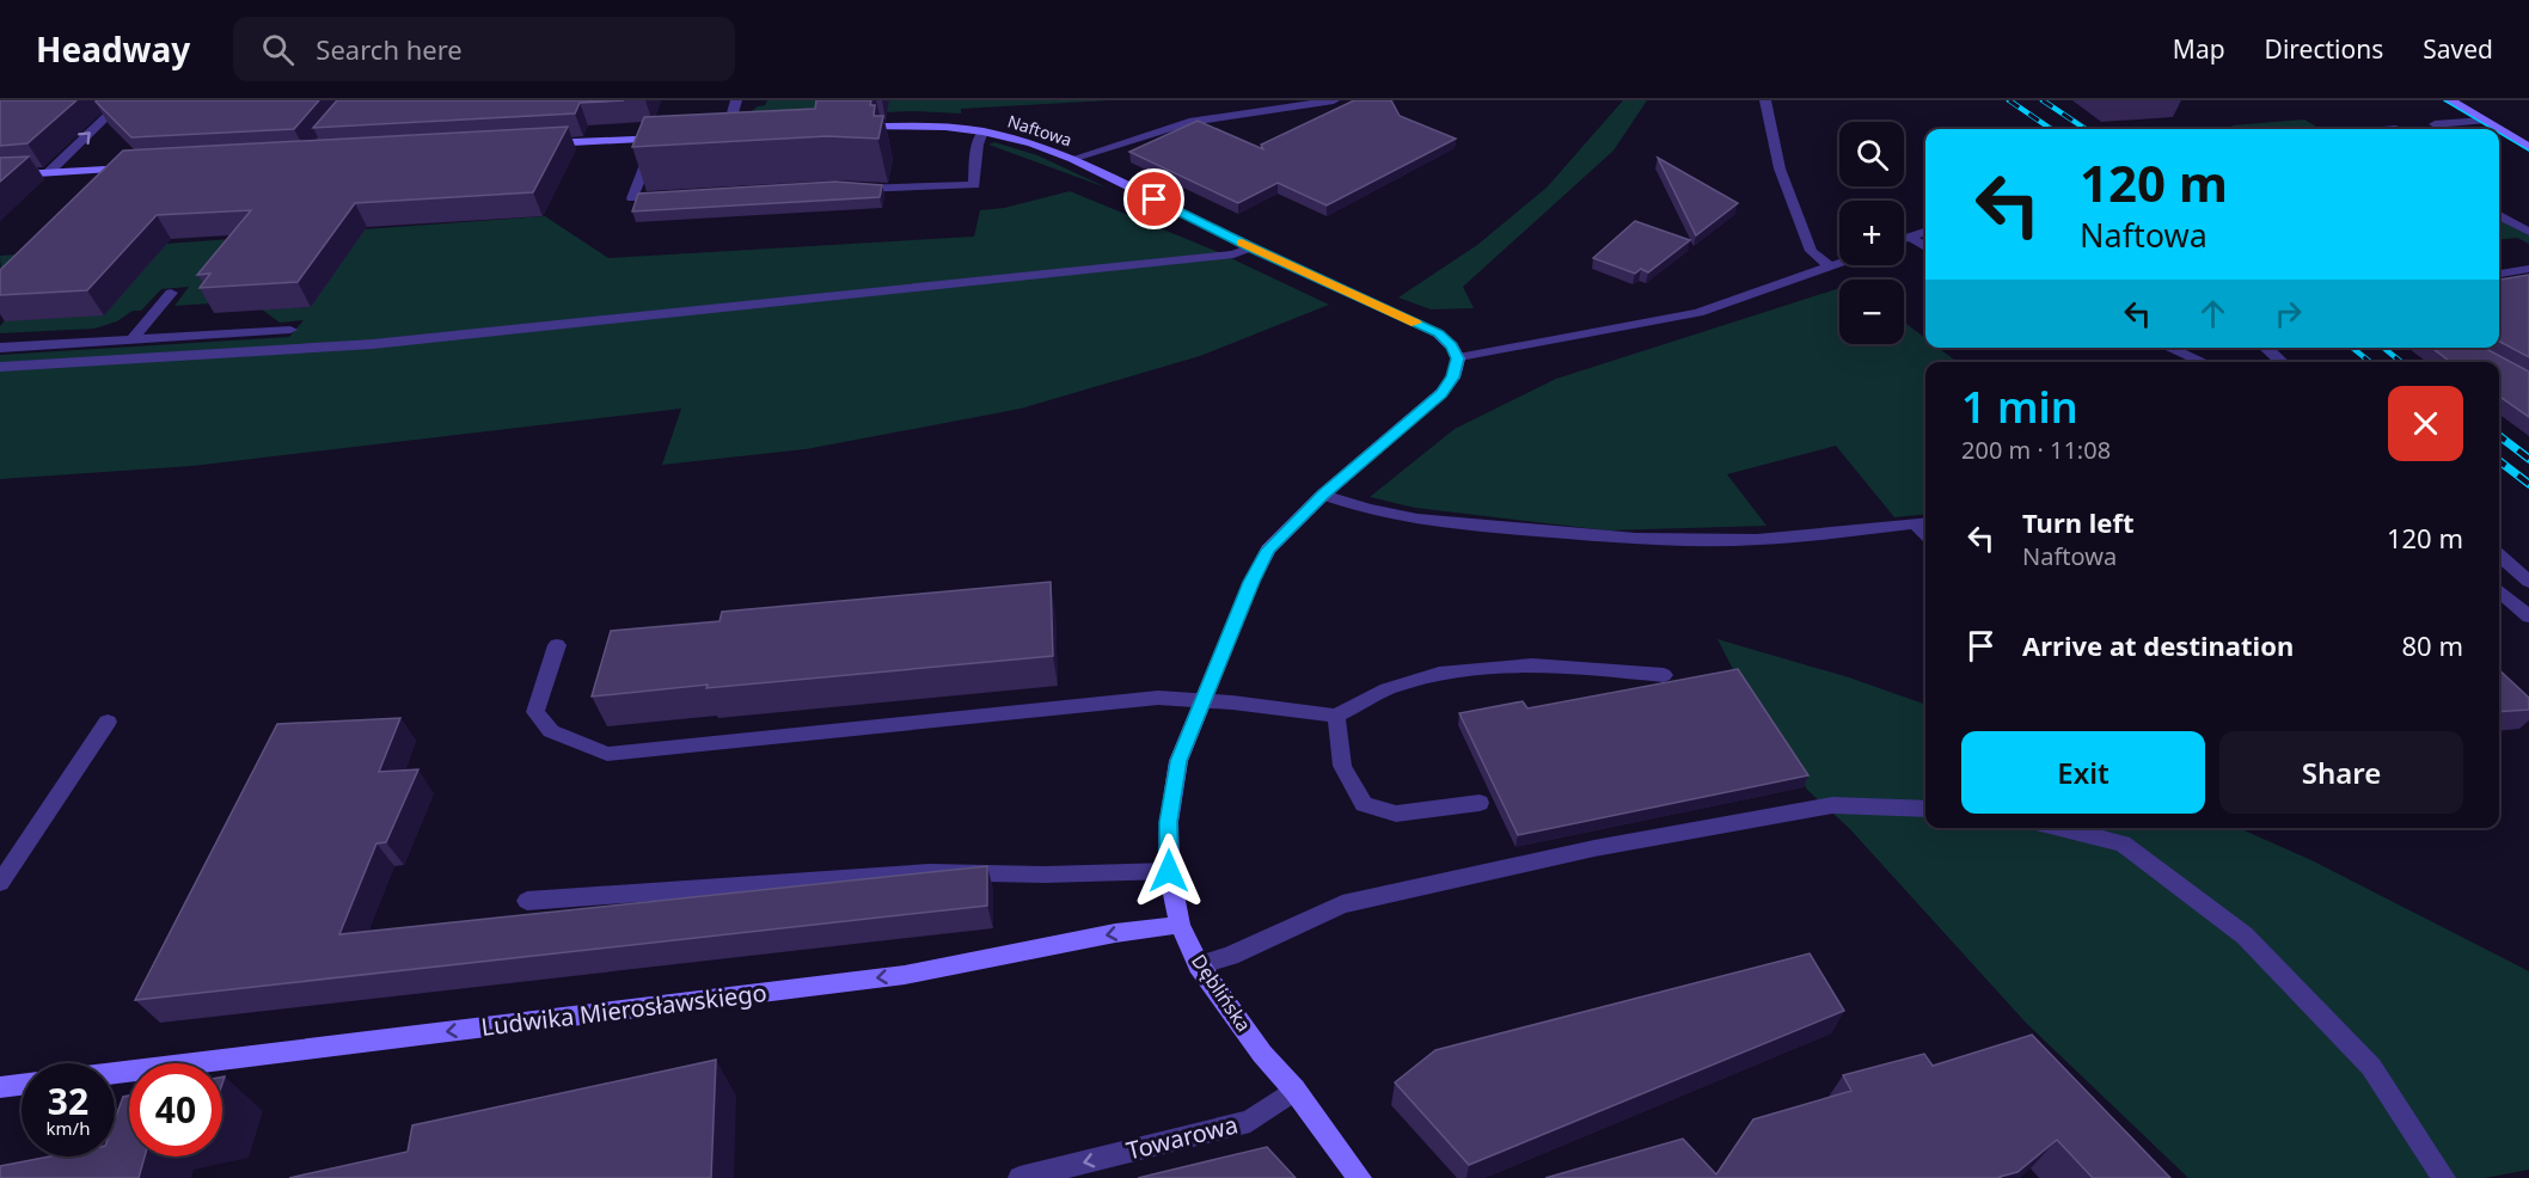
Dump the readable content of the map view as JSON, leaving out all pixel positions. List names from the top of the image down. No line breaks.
{"streets":{"street":["Naftowa","Dęblińska","Ludwika Mierosławskiego","Towarowa"]},"crossings":[["Naftowa","Dęblińska"],["Dęblińska","Ludwika Mierosławskiego"],["Dęblińska","Towarowa"]],"one_way":["Towarowa"],"page":{"header":"Headway","search":"Search here","nav":["Map","Directions","Saved"],"map_buttons":["+","−"],"turn":["120 m","Naftowa"],"heading":["1 min","200 m · 11:08"],"list":[{"name":"Turn left","note":"Naftowa","value":"120 m"},{"name":"Arrive at destination","value":"80 m"}],"buttons":["Exit","Share"],"speed":"32 km/h","limit":"40"}}
